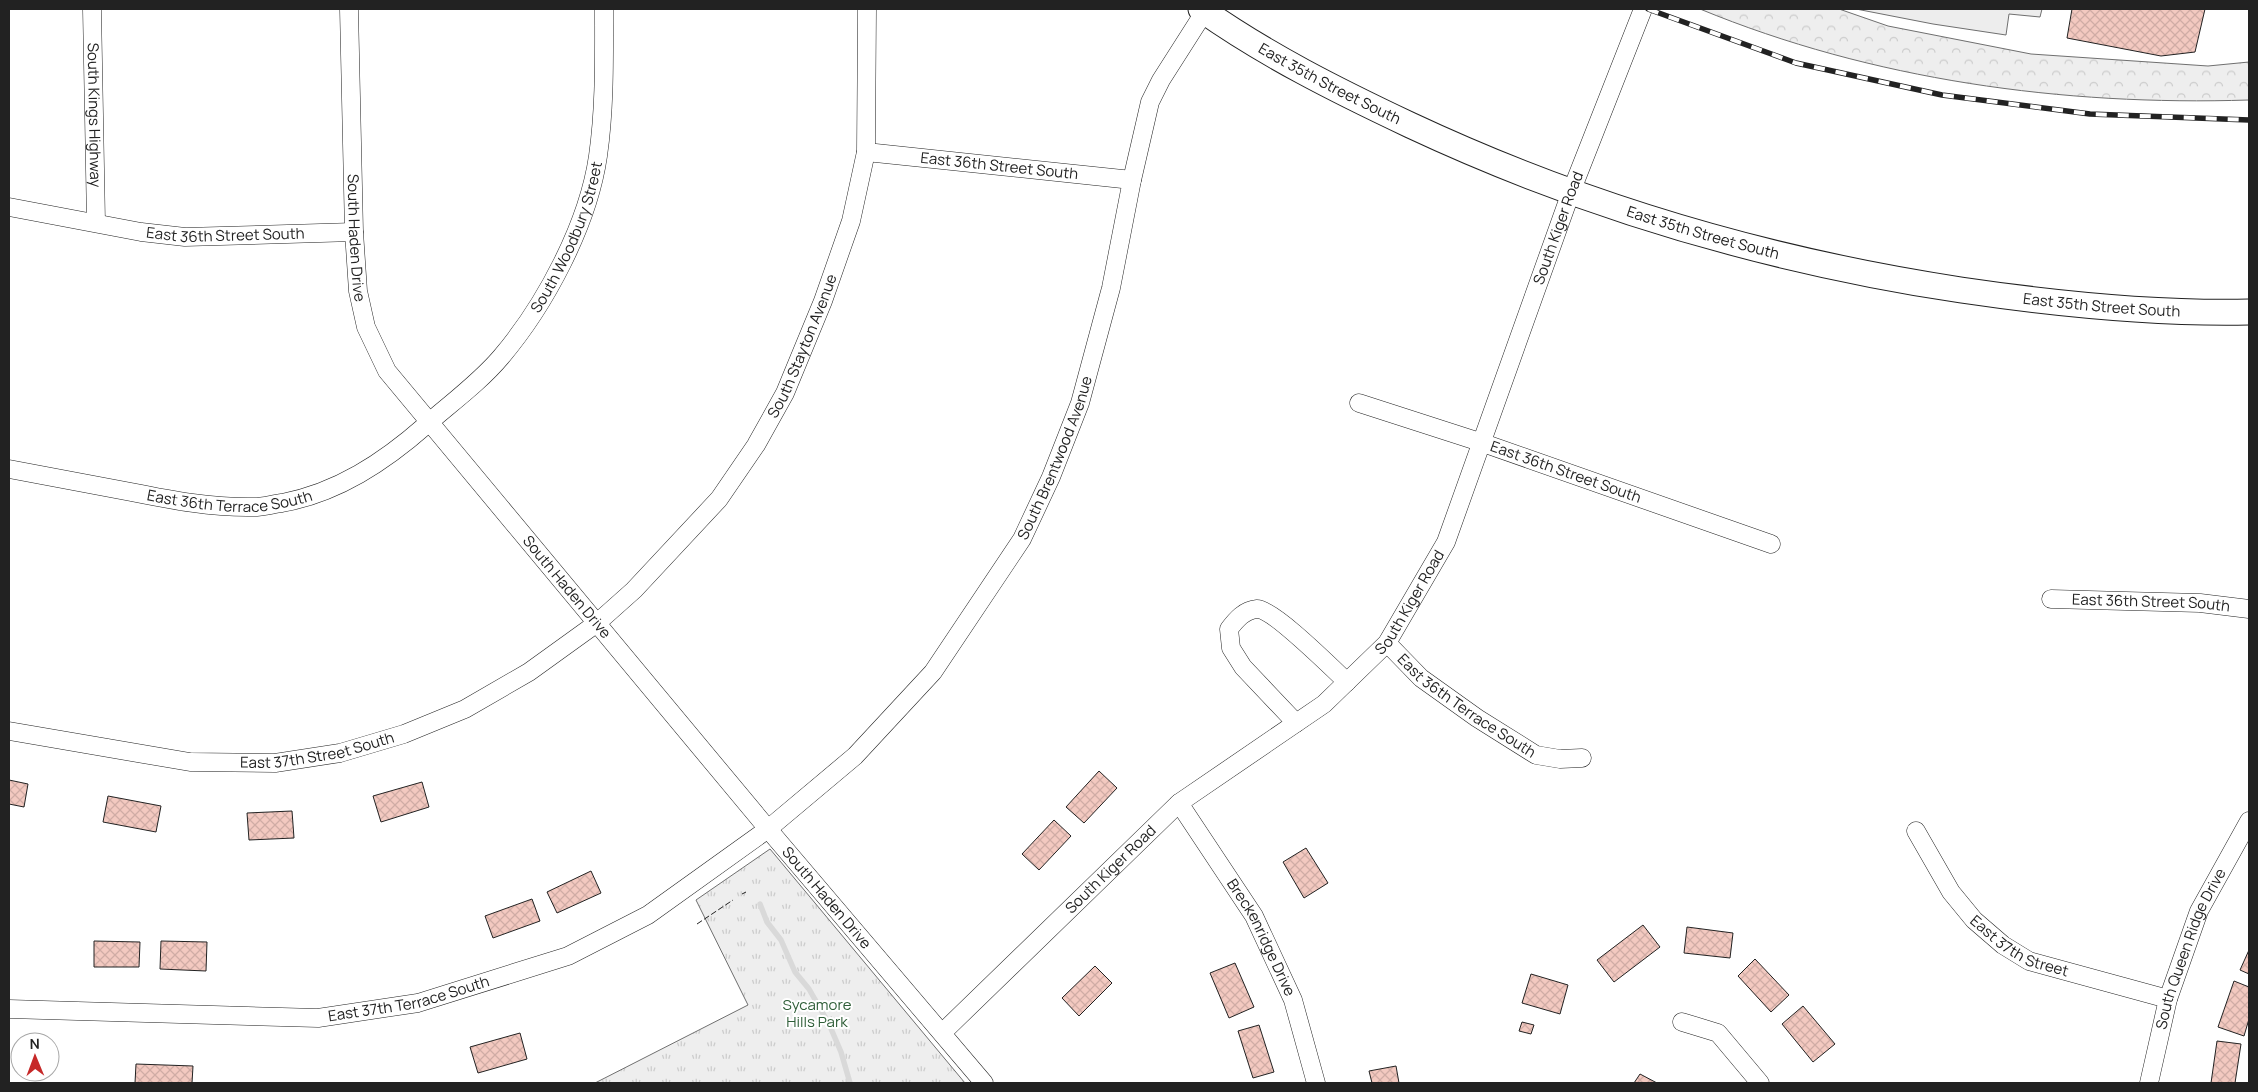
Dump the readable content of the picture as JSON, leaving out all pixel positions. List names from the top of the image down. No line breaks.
{"streets":{"main road":["East 35th Street South"],"street":["South Kings Highway","East 36th Street South","South Kiger Road","South Woodbury Street","South Haden Drive","South Stayton Avenue","South Brentwood Avenue","East 36th Terrace South","East 37th Street South","Breckenridge Drive","East 37th Street","South Queen Ridge Drive","East 37th Terrace South"]},"crossings":[["East 35th Street South","South Kiger Road"],["East 35th Street South","South Brentwood Avenue"],["South Kings Highway","East 36th Street South"],["East 36th Street South","South Kiger Road"],["East 36th Street South","South Haden Drive"],["East 36th Street South","South Stayton Avenue"],["East 36th Street South","South Brentwood Avenue"],["South Kiger Road","South Haden Drive"],["South Kiger Road","East 36th Terrace South"],["South Kiger Road","Breckenridge Drive"],["South Woodbury Street","South Haden Drive"],["South Woodbury Street","East 36th Terrace South"],["South Haden Drive","South Stayton Avenue"],["South Haden Drive","South Brentwood Avenue"],["South Haden Drive","East 36th Terrace South"],["South Haden Drive","East 37th Street South"],["South Haden Drive","East 37th Terrace South"],["South Stayton Avenue","East 37th Street South"],["South Brentwood Avenue","East 37th Terrace South"],["East 37th Street","South Queen Ridge Drive"]],"parks":["Sycamore Hills Park"],"north":"top"}
